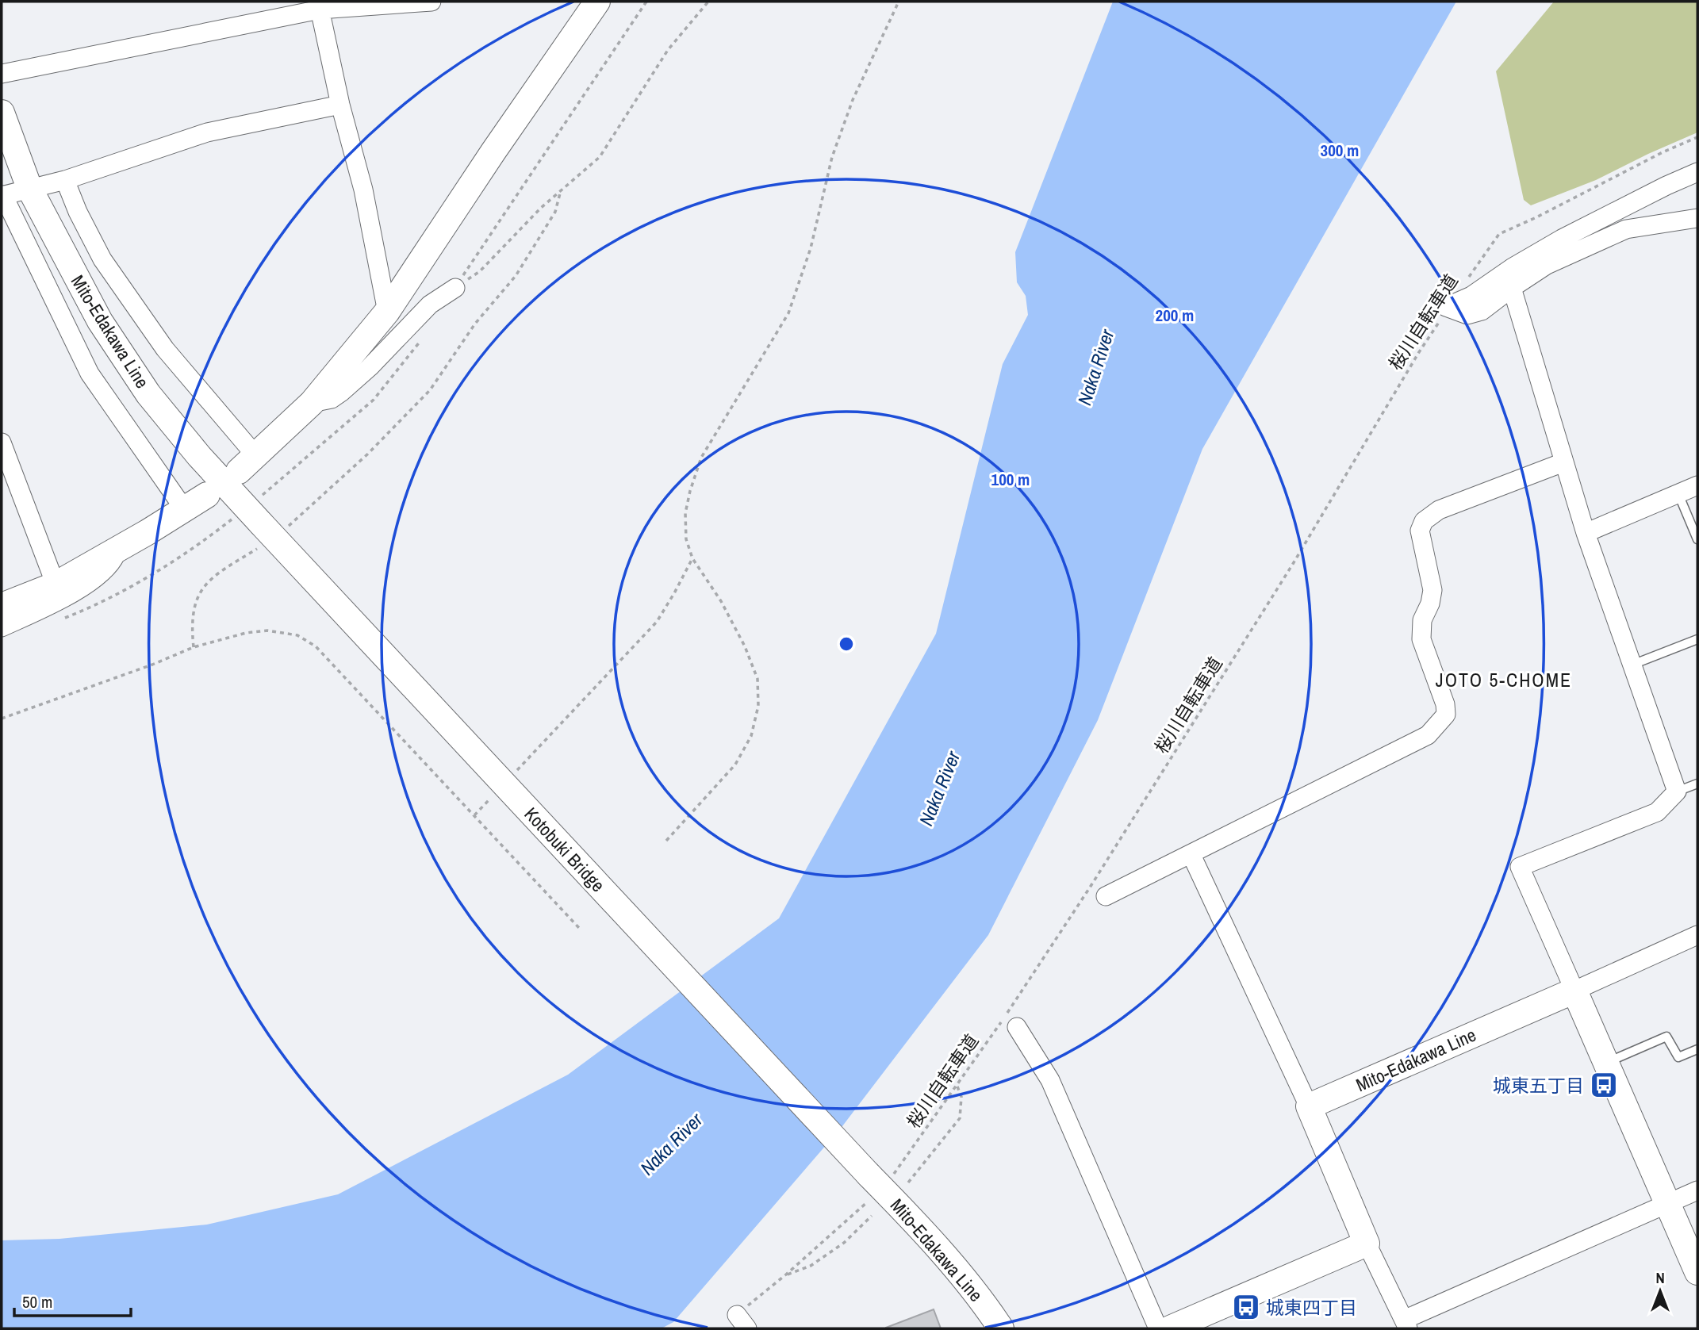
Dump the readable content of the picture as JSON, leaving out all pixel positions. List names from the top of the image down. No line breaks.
{"streets":{"main road":["Mito-Edakawa Line","Kotobuki Bridge"],"path":["桜川自転車道"]},"crossings":[["桜川自転車道","Mito-Edakawa Line"],["桜川自転車道","Kotobuki Bridge"],["Mito-Edakawa Line","Kotobuki Bridge"]],"districts":["JOTO 5-CHOME"],"water":["Naka River"],"places":{"bus stop":["城東五丁目","城東四丁目"]},"scale_bar":"50 m","north":"top","rings":["300 m","200 m","100 m"]}
